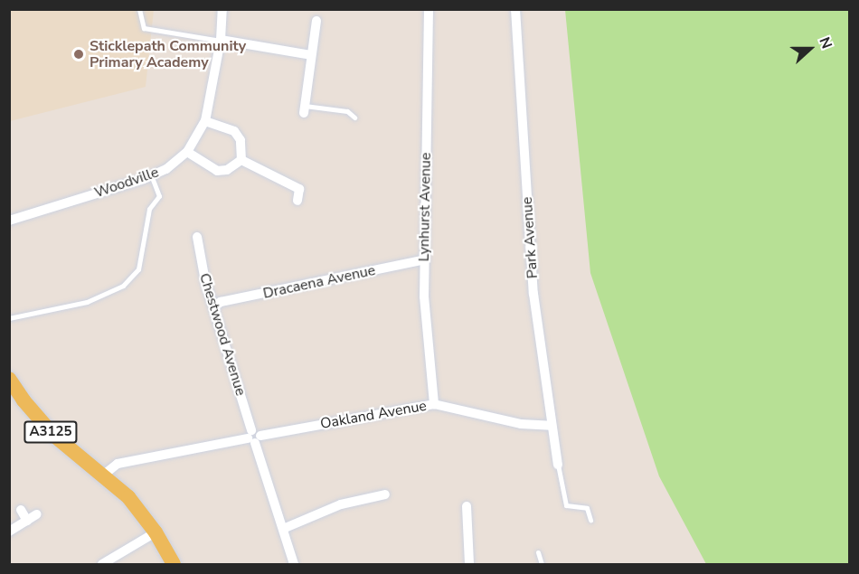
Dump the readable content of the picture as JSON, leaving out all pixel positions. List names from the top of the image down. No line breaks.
{"streets":{"main road":["A3125"],"street":["Woodville","Lynhurst Avenue","Park Avenue","Dracaena Avenue","Chestwood Avenue","Oakland Avenue"]},"crossings":[["Lynhurst Avenue","Dracaena Avenue"],["Lynhurst Avenue","Oakland Avenue"],["Park Avenue","Oakland Avenue"],["Dracaena Avenue","Chestwood Avenue"],["Chestwood Avenue","Oakland Avenue"],["Oakland Avenue","A3125"]],"places":["Sticklepath Community Primary Academy"],"north":"right"}
